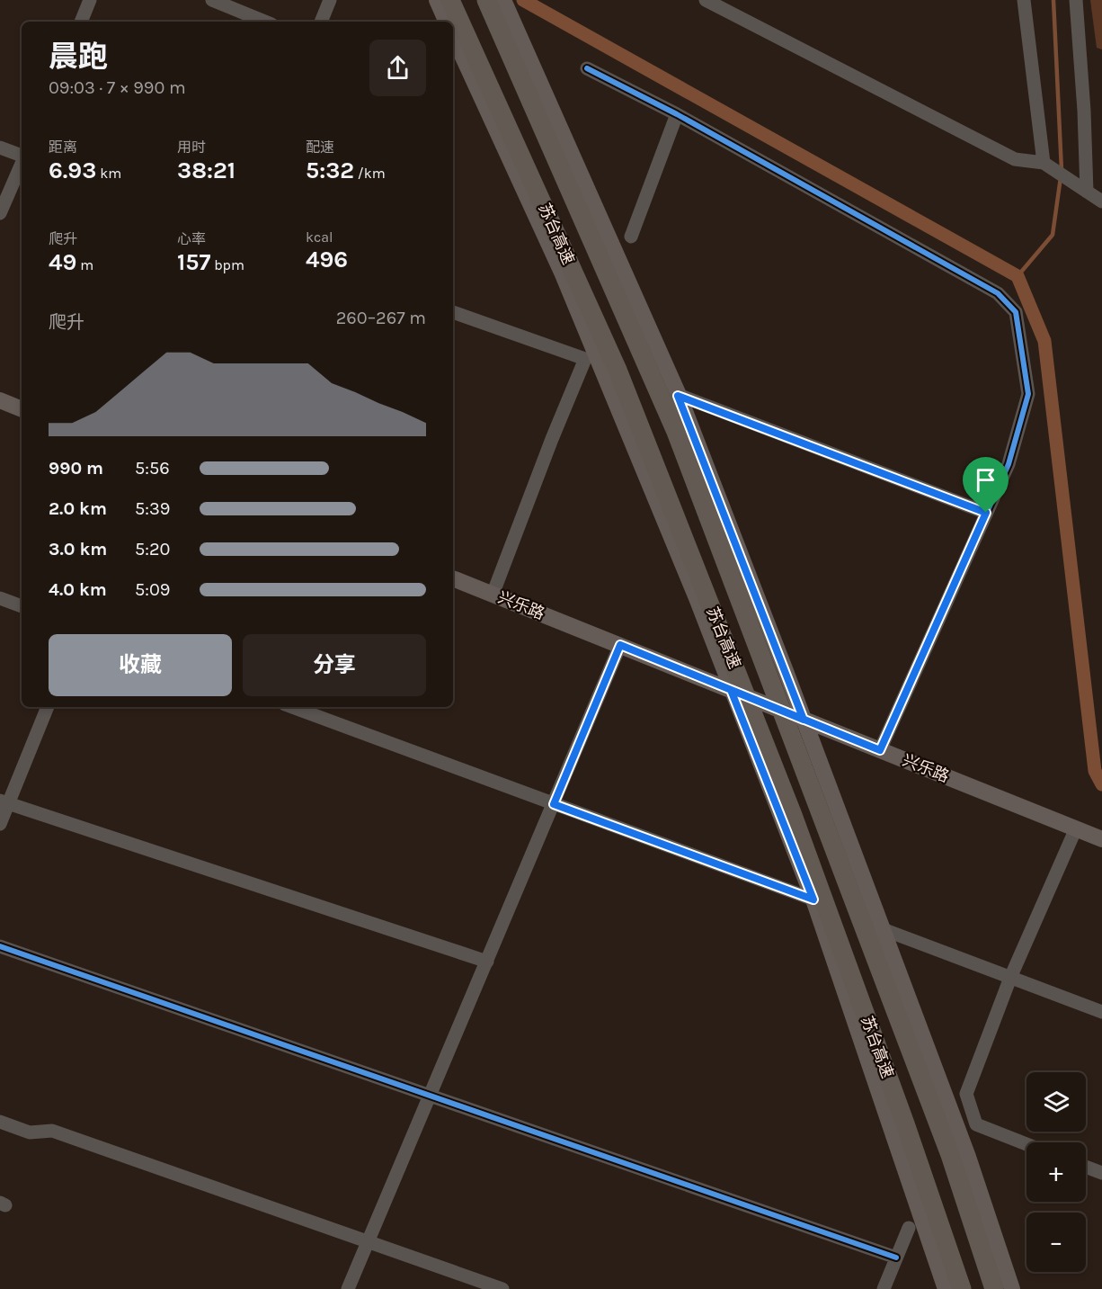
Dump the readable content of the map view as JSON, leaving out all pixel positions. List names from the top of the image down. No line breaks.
{"streets":{"highway":["苏台高速"],"main road":["兴乐路"]},"page":{"heading":["晨跑","09:03 · 7 × 990 m"],"stats":[["距离","6.93 km"],["用时","38:21"],["配速","5:32 /km"],["爬升","49 m"],["心率","157 bpm"],["kcal","496"]],"chart":["爬升","260–267 m"],"list":[{"name":"990 m","note":"5:56"},{"name":"2.0 km","note":"5:39"},{"name":"3.0 km","note":"5:20"},{"name":"4.0 km","note":"5:09"}],"buttons":["收藏","分享"],"map_buttons":["+","−"]}}
